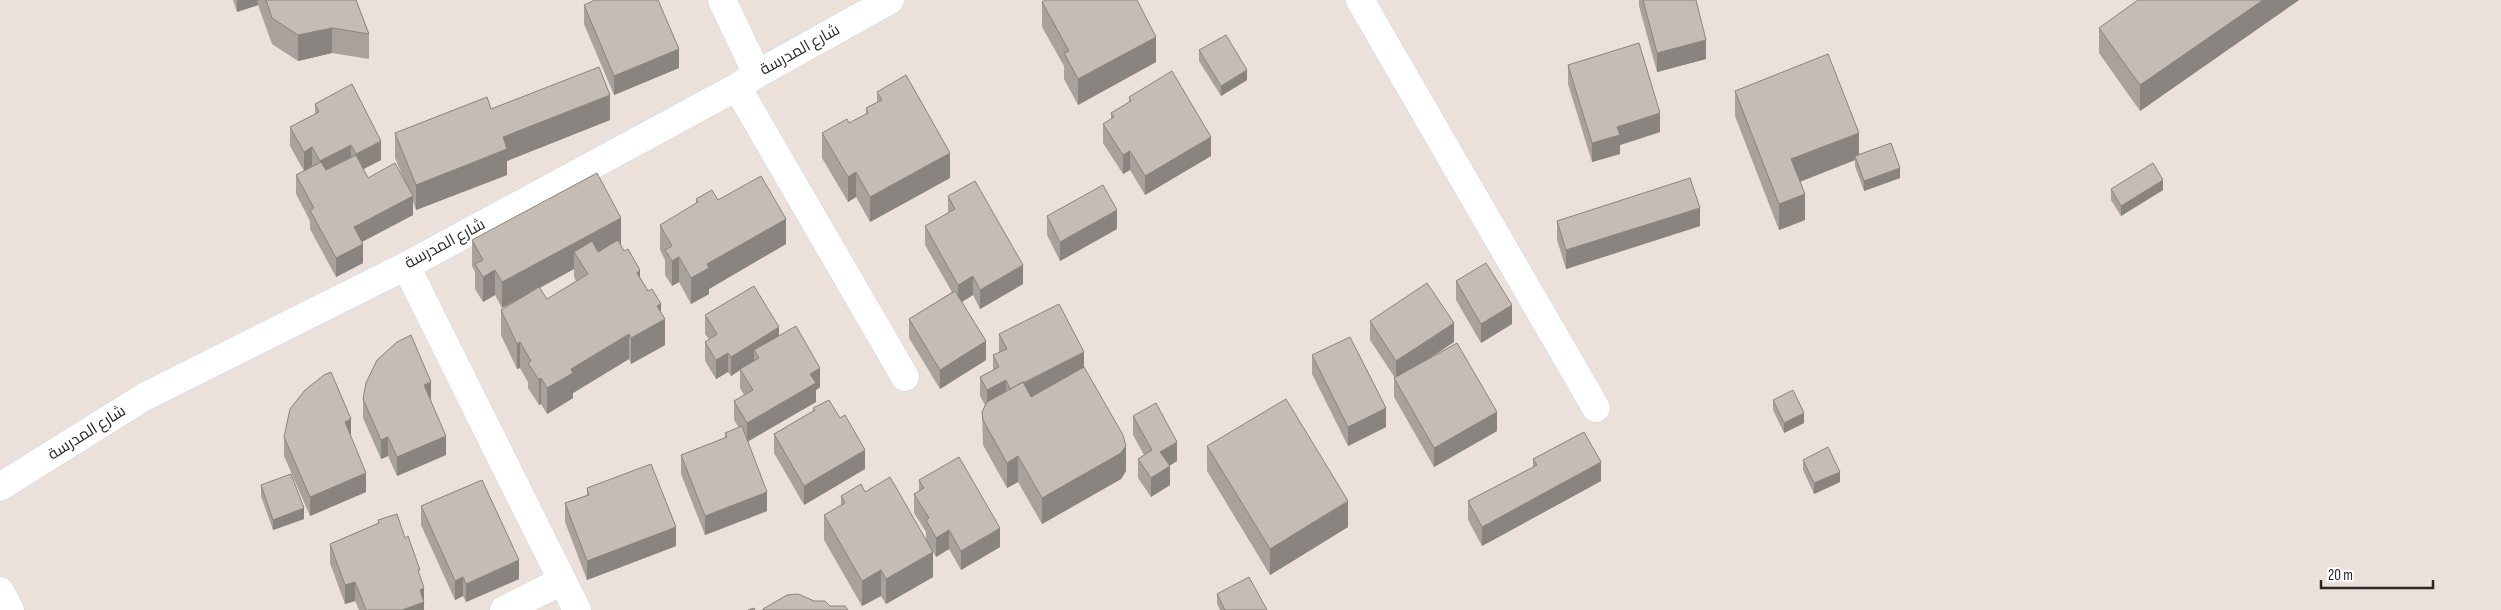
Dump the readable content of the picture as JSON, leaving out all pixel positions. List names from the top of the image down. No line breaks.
{"streets":{"street":["شارع المدرسة"]},"scale_bar":"20 m"}
